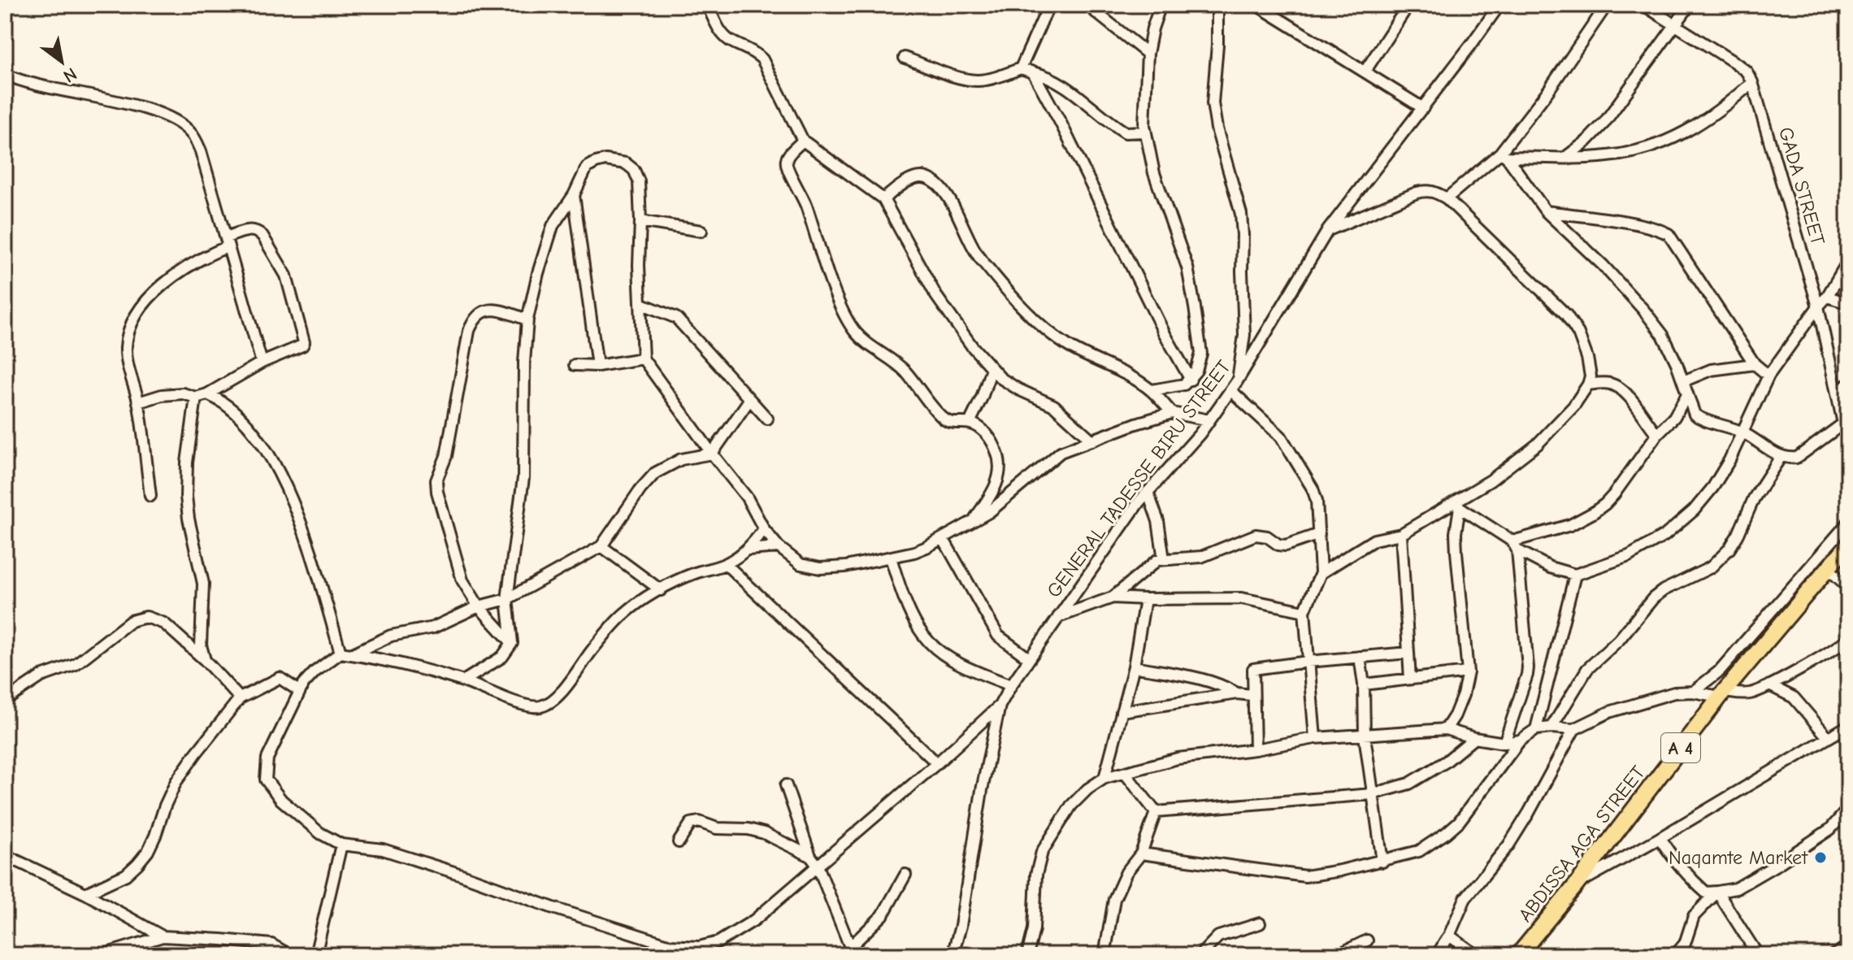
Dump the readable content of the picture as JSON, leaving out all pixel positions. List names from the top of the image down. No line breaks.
{"streets":{"highway":["A 4","ABDISSA AGA STREET"],"street":["GADA STREET","GENERAL TADESSE BIRU STREET"]},"places":["Naqamte Market"],"north":"bottom right"}
